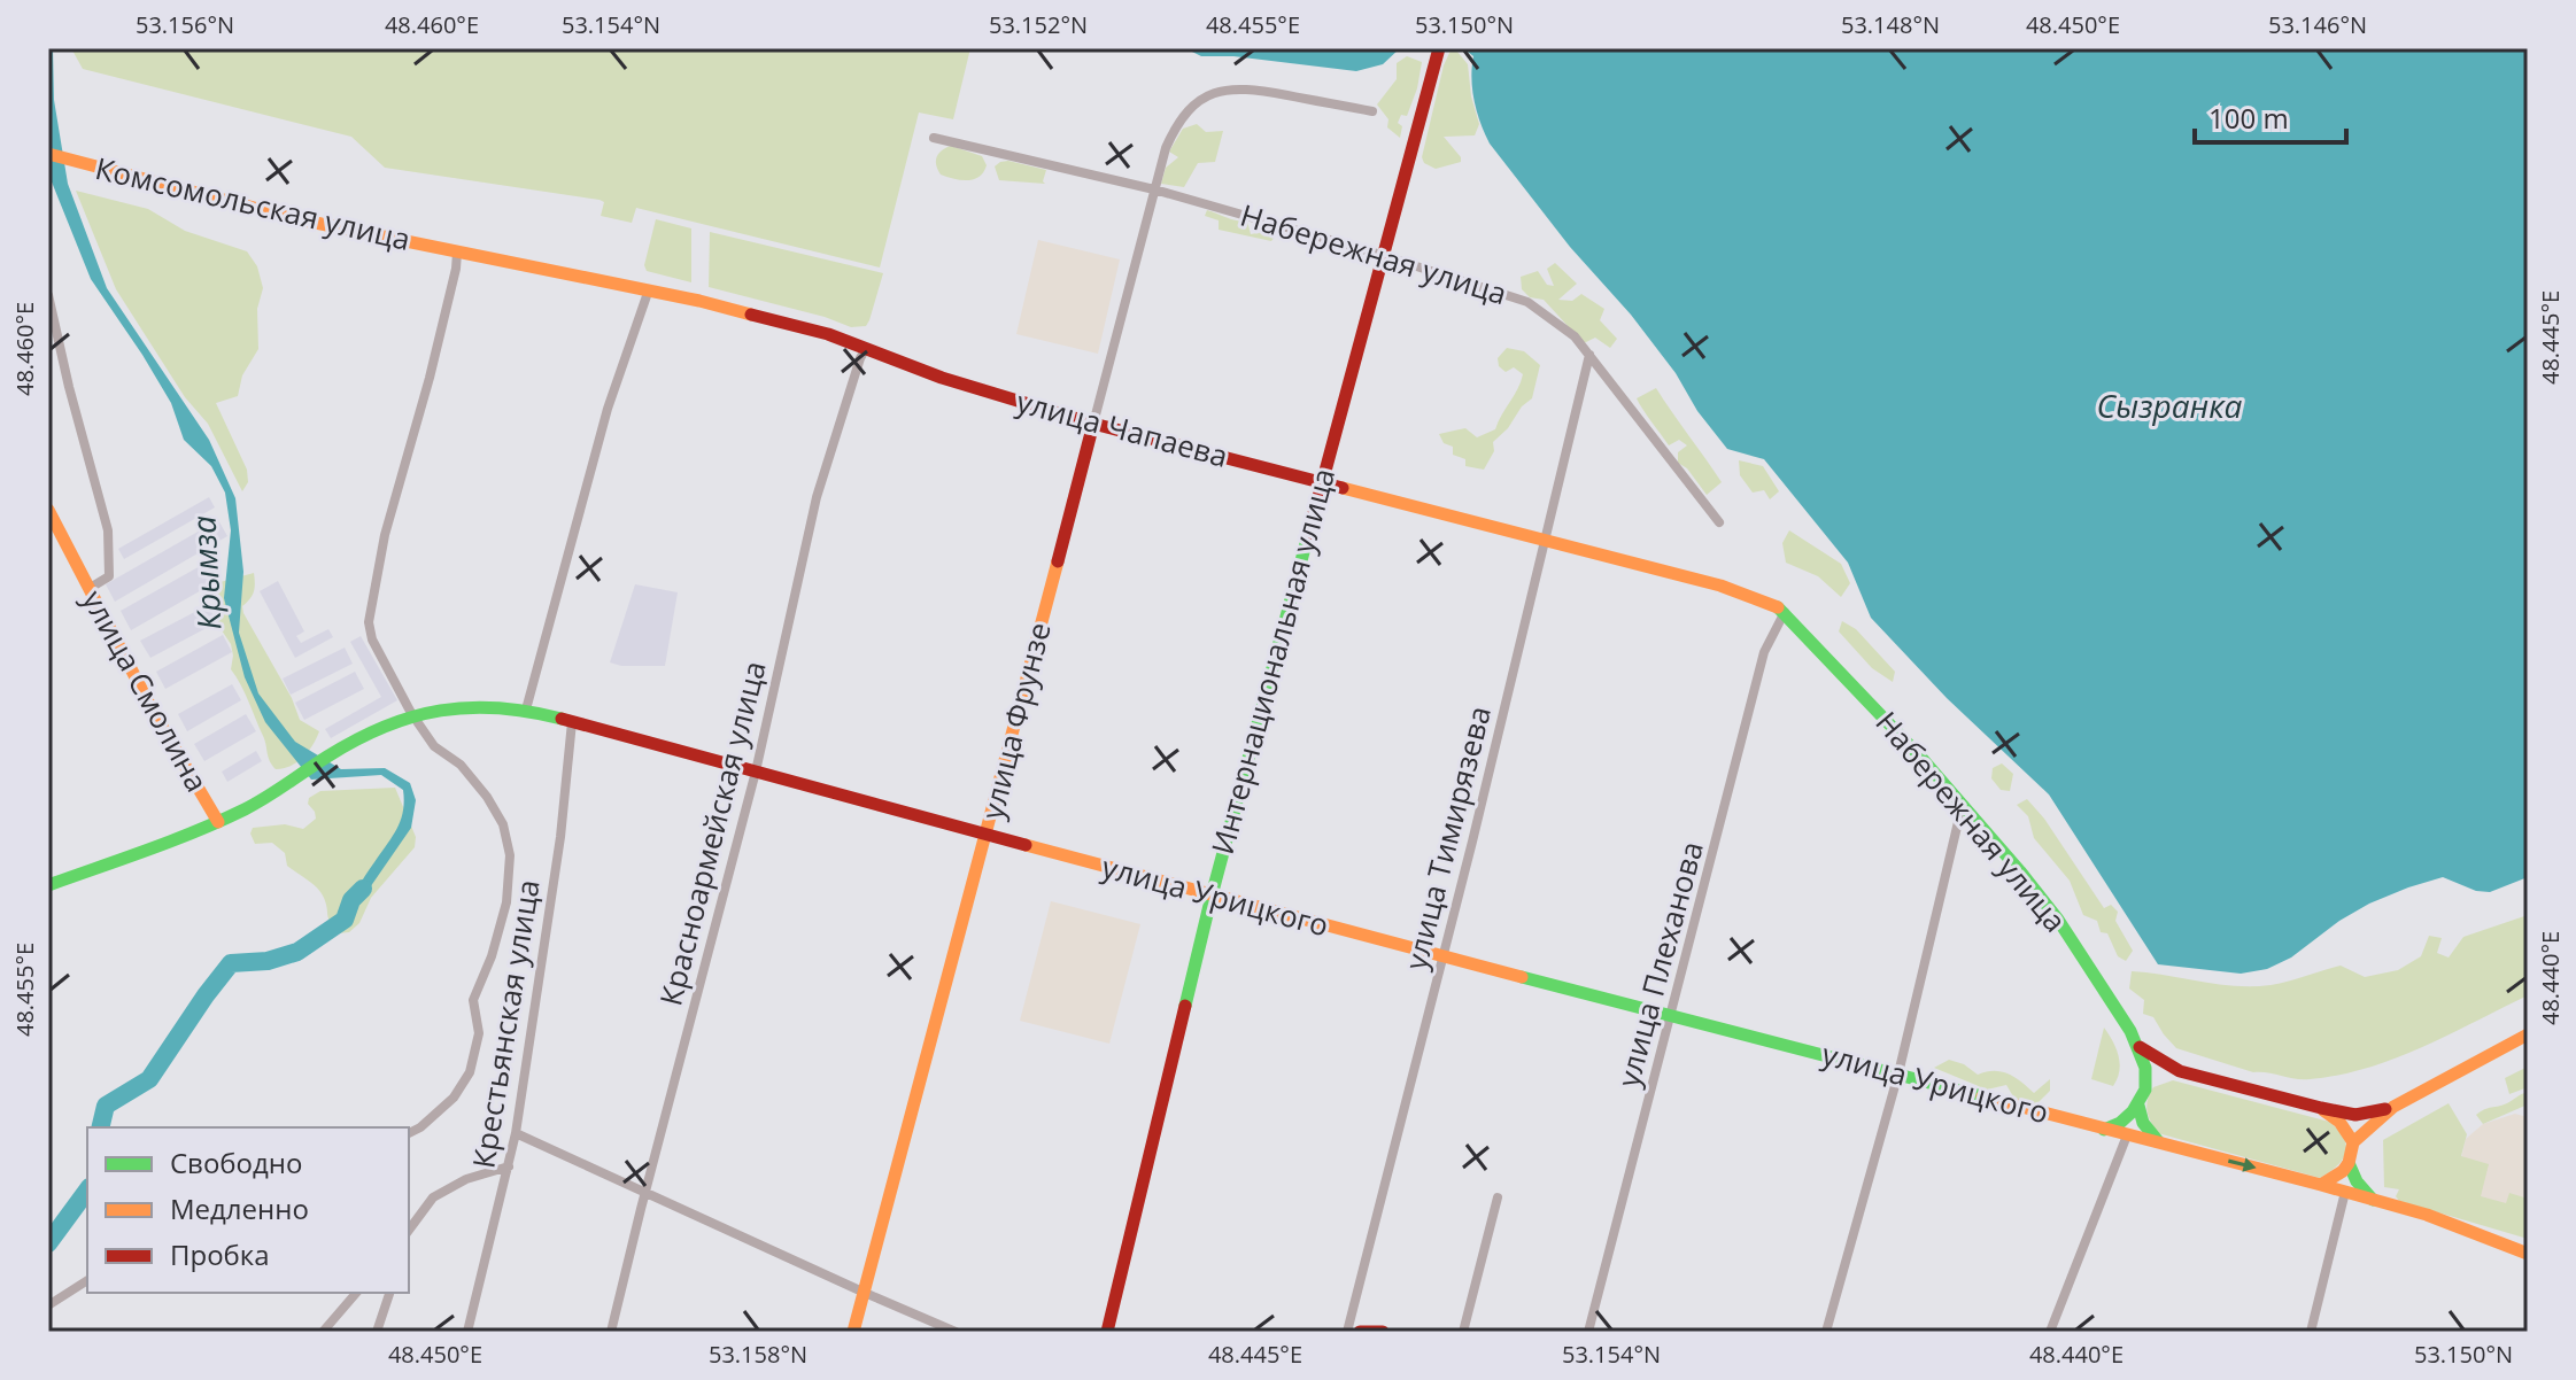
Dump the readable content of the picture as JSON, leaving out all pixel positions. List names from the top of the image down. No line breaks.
{"streets":{"main road":["Комсомольская улица","Набережная улица","улица Чапаева","Интернациональная улица","улица Смолина","улица Фрунзе","улица Урицкого"],"street":["Красноармейская улица","улица Тимирязева","улица Плеханова","Крестьянская улица"]},"crossings":[["Комсомольская улица","улица Чапаева"],["Набережная улица","улица Чапаева"],["Набережная улица","Интернациональная улица"],["Набережная улица","улица Фрунзе"],["Набережная улица","улица Тимирязева"],["Набережная улица","улица Плеханова"],["улица Чапаева","Интернациональная улица"],["улица Чапаева","улица Фрунзе"],["улица Чапаева","Красноармейская улица"],["улица Чапаева","улица Тимирязева"],["улица Чапаева","улица Плеханова"],["Интернациональная улица","улица Урицкого"],["улица Смолина","улица Урицкого"],["улица Фрунзе","улица Урицкого"],["Красноармейская улица","улица Урицкого"],["улица Тимирязева","улица Урицкого"],["улица Урицкого","улица Плеханова"],["улица Урицкого","Крестьянская улица"]],"water":["Сызранка","Крымза"],"legend":["Свободно","Медленно","Пробка"],"scale_bar":"100 m","coordinates":["53.156°N","48.460°E","53.154°N","53.152°N","48.455°E","53.150°N","53.148°N","48.450°E","53.146°N","48.445°E","48.440°E","53.158°N"]}
